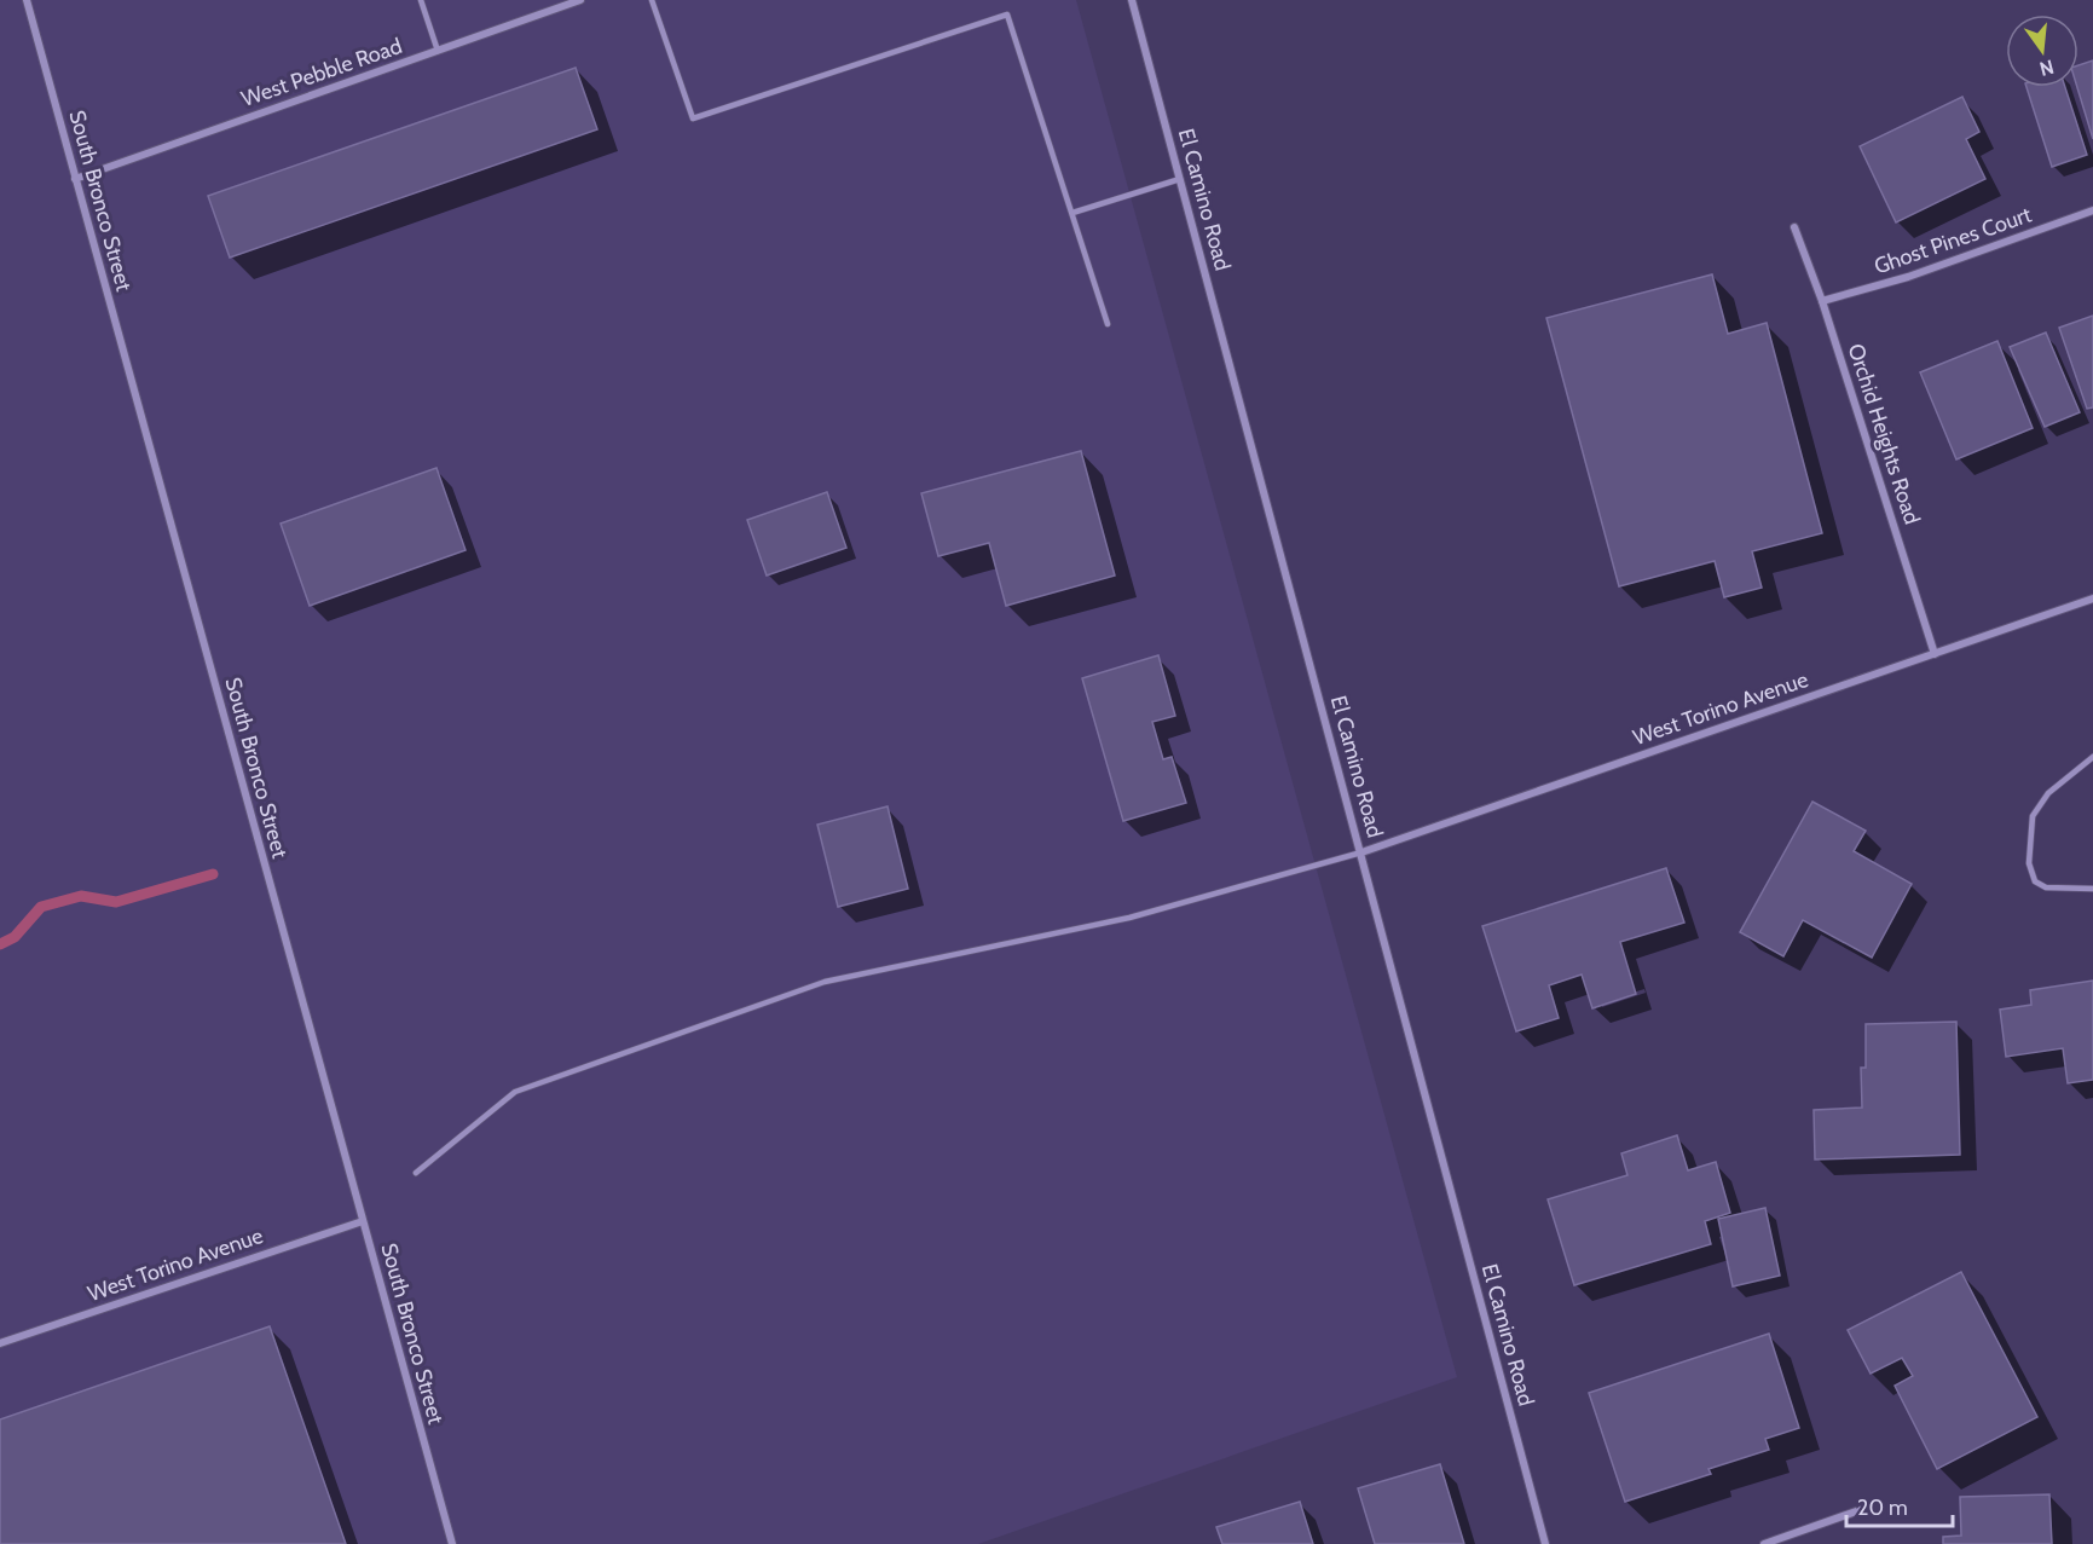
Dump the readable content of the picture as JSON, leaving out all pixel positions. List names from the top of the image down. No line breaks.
{"streets":{"street":["West Pebble Road","El Camino Road","South Bronco Street","Ghost Pines Court","Orchid Heights Road","West Torino Avenue"]},"crossings":[["West Pebble Road","South Bronco Street"],["El Camino Road","West Torino Avenue"],["South Bronco Street","West Torino Avenue"],["Ghost Pines Court","Orchid Heights Road"],["Orchid Heights Road","West Torino Avenue"]],"scale_bar":"20 m","north":"bottom"}
